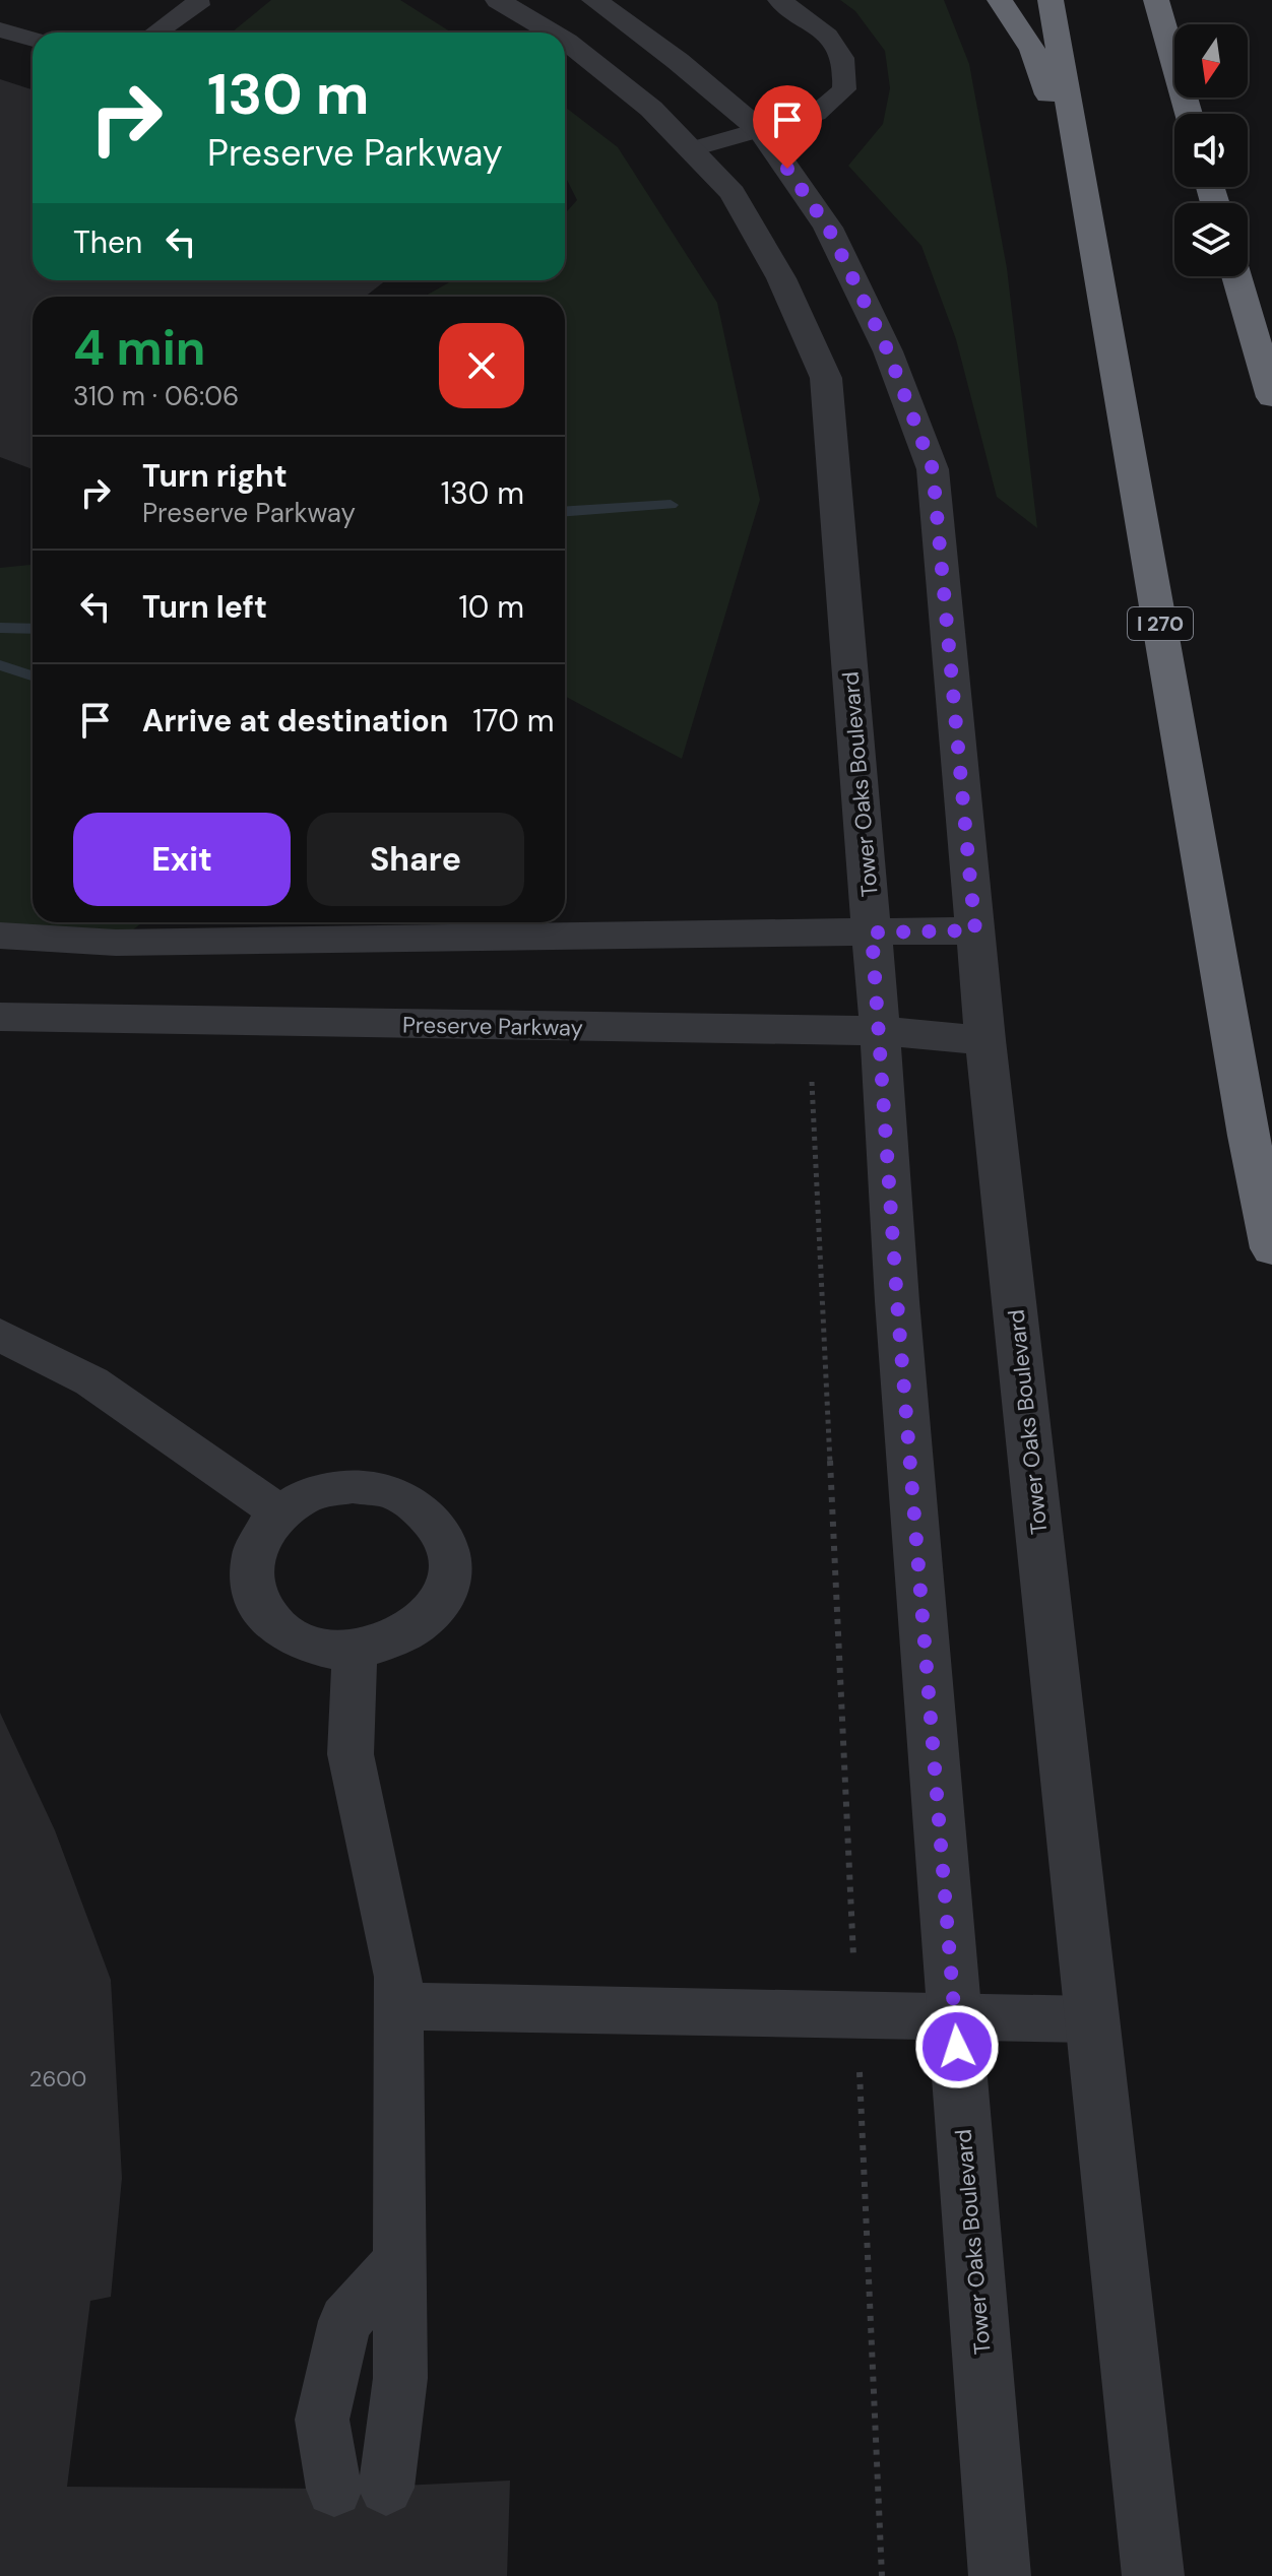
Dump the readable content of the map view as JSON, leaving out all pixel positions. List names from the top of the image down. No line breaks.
{"streets":{"highway":["I 270"],"street":["Tower Oaks Boulevard","Preserve Parkway"]},"crossings":[["Tower Oaks Boulevard","Preserve Parkway"]],"house_numbers":["2600"],"north":"bottom","page":{"turn":["130 m","Preserve Parkway"],"then":"Then","heading":["4 min","310 m · 06:06"],"list":[{"name":"Turn right","note":"Preserve Parkway","value":"130 m"},{"name":"Turn left","value":"10 m"},{"name":"Arrive at destination","value":"170 m"}],"buttons":["Exit","Share"]}}
